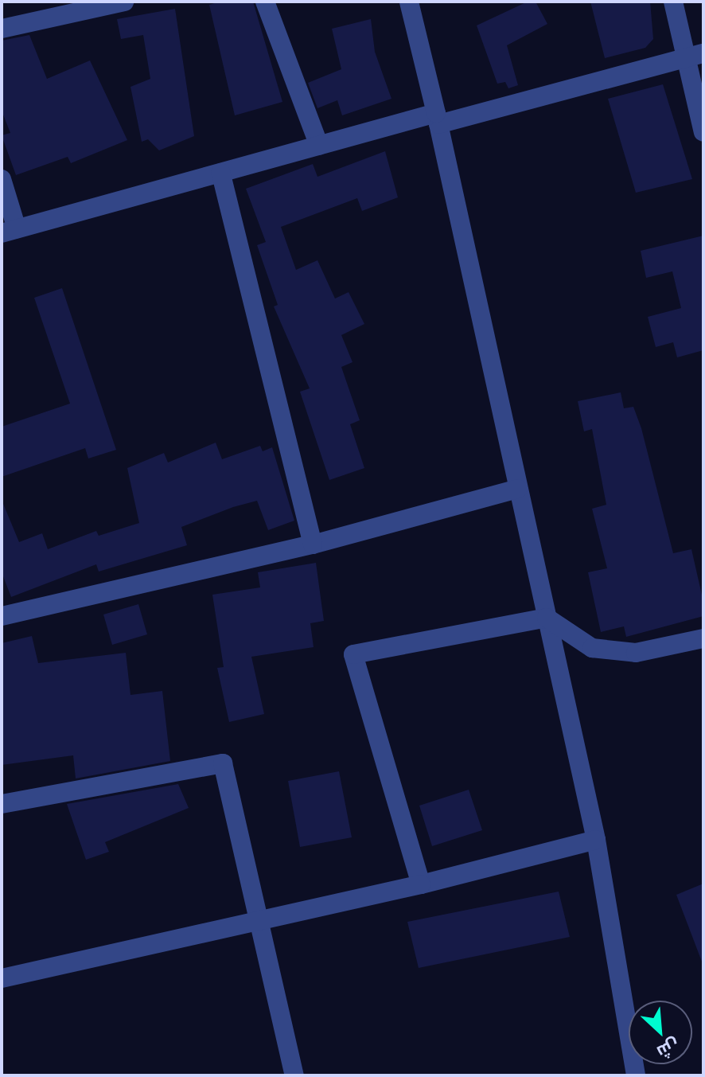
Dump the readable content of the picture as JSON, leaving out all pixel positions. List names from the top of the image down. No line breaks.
{"north":"bottom right"}
